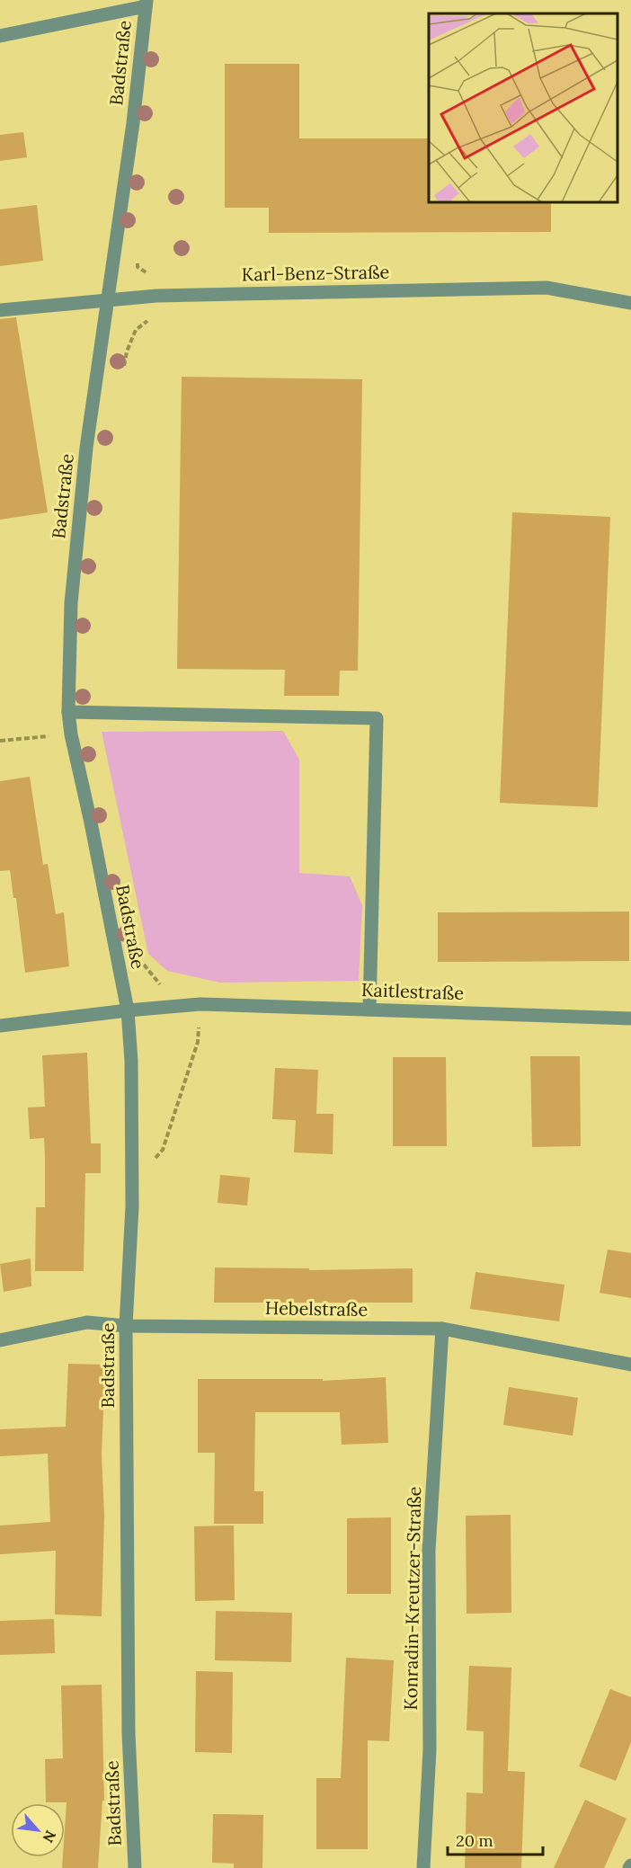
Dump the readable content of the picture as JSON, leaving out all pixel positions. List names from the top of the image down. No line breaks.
{"streets":{"street":["Badstraße","Karl-Benz-Straße","Kaitlestraße","Hebelstraße","Konradin-Kreutzer-Straße"]},"crossings":[["Badstraße","Karl-Benz-Straße"],["Badstraße","Kaitlestraße"],["Badstraße","Hebelstraße"],["Hebelstraße","Konradin-Kreutzer-Straße"]],"scale_bar":"20 m","north":"bottom right"}
